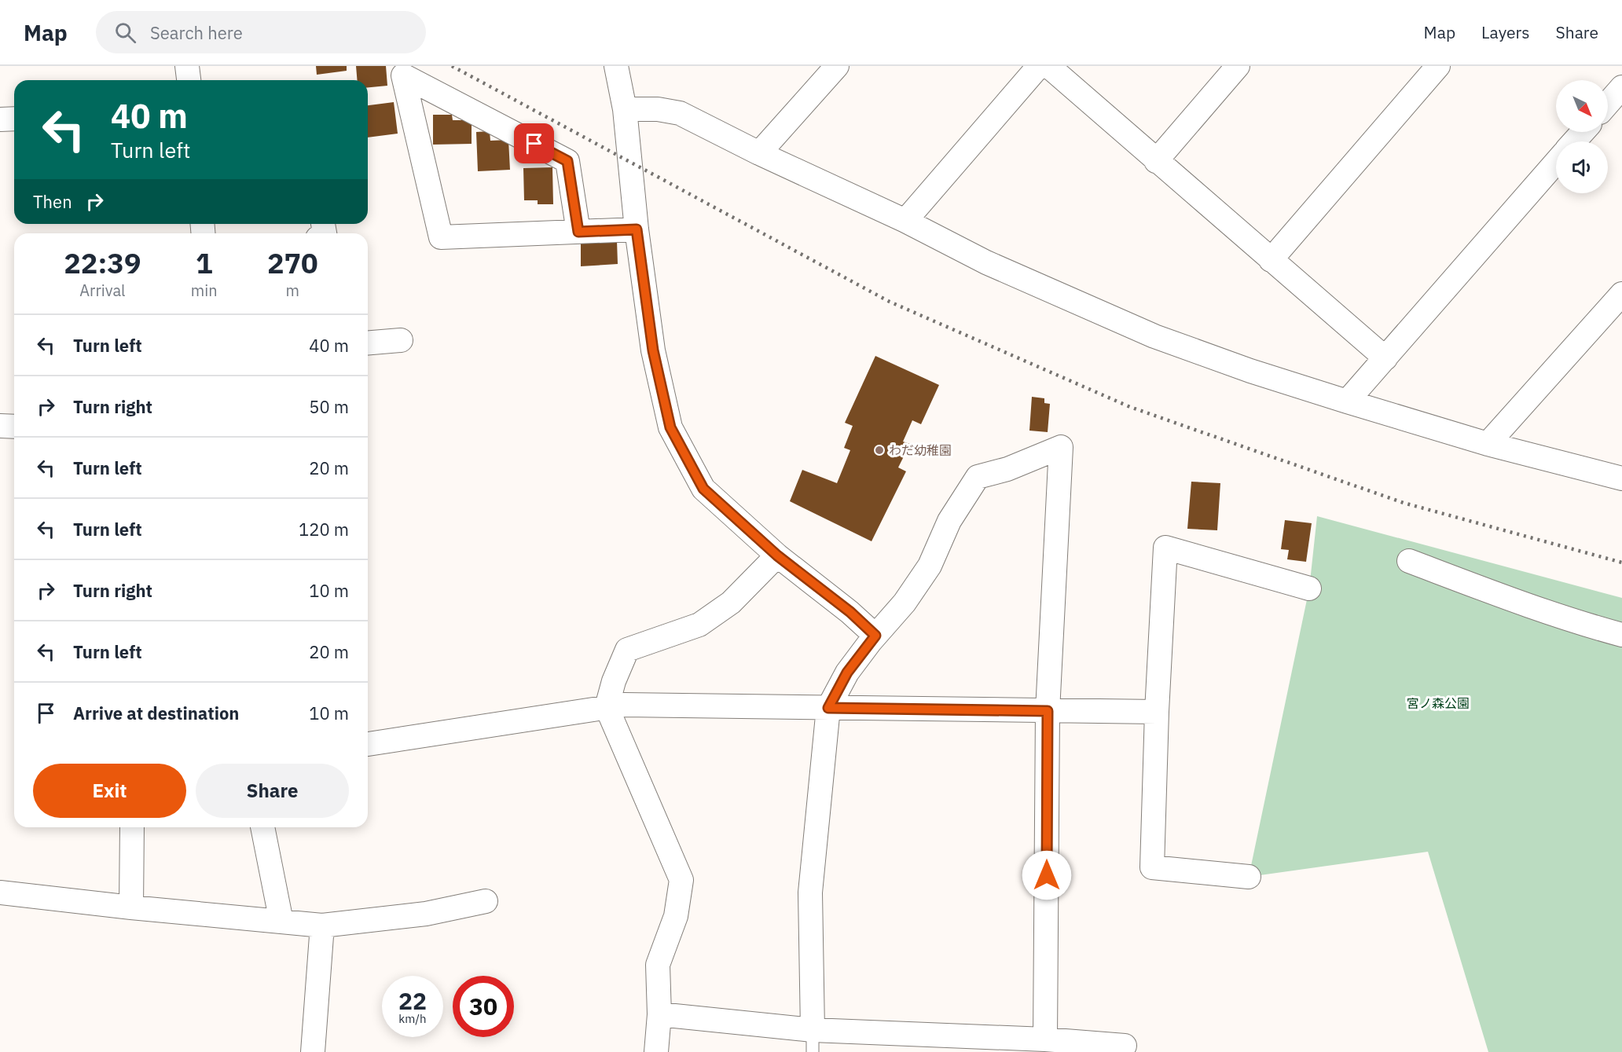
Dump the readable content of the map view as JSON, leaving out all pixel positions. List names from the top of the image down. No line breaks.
{"parks":["宮ノ森公園"],"places":["わだ幼稚園"],"north":"bottom right","page":{"header":"Map","search":"Search here","nav":["Map","Layers","Share"],"turn":["40 m","Turn left"],"then":"Then","eta":["22:39","Arrival","1","min","270","m"],"list":[{"name":"Turn left","value":"40 m"},{"name":"Turn right","value":"50 m"},{"name":"Turn left","value":"20 m"},{"name":"Turn left","value":"120 m"},{"name":"Turn right","value":"10 m"},{"name":"Turn left","value":"20 m"},{"name":"Arrive at destination","value":"10 m"}],"buttons":["Exit","Share"],"speed":"22 km/h","limit":"30"}}
